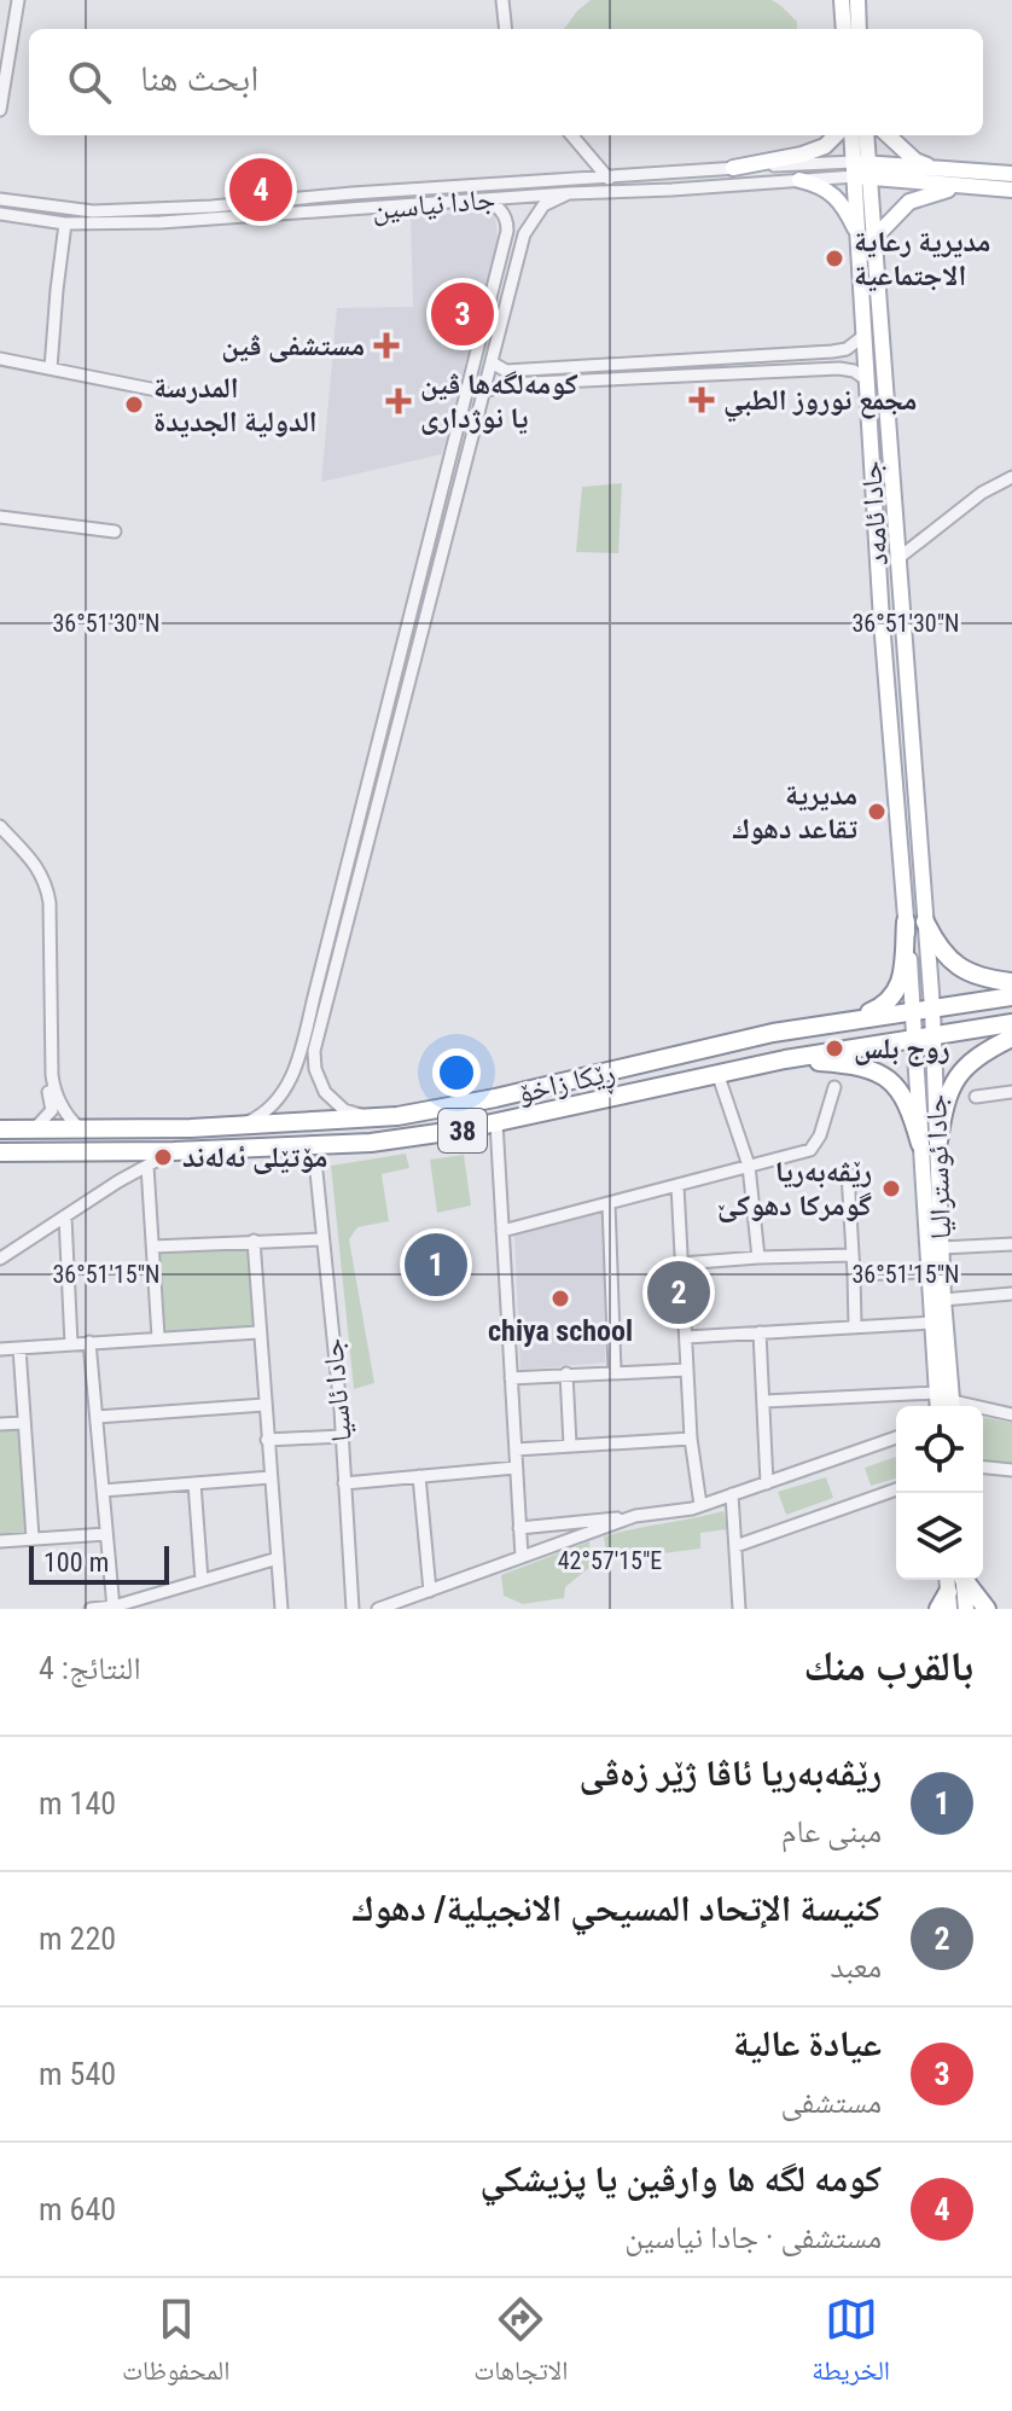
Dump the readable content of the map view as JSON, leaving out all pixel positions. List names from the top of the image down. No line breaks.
{"streets":{"highway":["ڕێکا زاخۆ","38"],"main road":["جادا ئامەد","جادا ئوسترالیا"],"street":["جادا نیاسین","جادا ئاسيا"]},"crossings":[["جادا نیاسین","جادا ئامەد"],["جادا ئامەد","ڕێکا زاخۆ"],["جادا ئامەد","جادا ئوسترالیا"],["ڕێکا زاخۆ","جادا ئوسترالیا"]],"places":{"other":["مديرية رعاية الاجتماعية","المدرسة الدولية الجديدة","مديرية تقاعد دهوك","روج بلس","مۆتێلی ئەلەند","رێڤه‌به‌ریا گومركا دهوكێ","chiya school"],"health":["مستشفى ڤين","مجمع نوروز الطبي","کومەلگەها ڤین یا نوژداری"]},"scale_bar":"100 m","page":{"search":"ابحث هنا","pins":["4","3","1","2"],"scale":"100 m","heading":["بالقرب منك","النتائج: 4"],"list":[{"mark":"1","name":"رێڤەبەریا ئاڤا ژێر زەڤی","note":"مبنى عام","value":"140 m"},{"mark":"2","name":"كنيسة الإتحاد المسيحي الانجيلية/ دهوك","note":"معبد","value":"220 m"},{"mark":"3","name":"عيادة عالية","note":"مستشفى","value":"540 m"},{"mark":"4","name":"كومه لگه ها وارڤين يا پزيشكي","note":"مستشفى · جادا نیاسین","value":"640 m"}],"nav":["الخريطة","الاتجاهات","المحفوظات"]},"coordinates":["36°51'30\"N","36°51'15\"N","42°57'15\"E"]}
